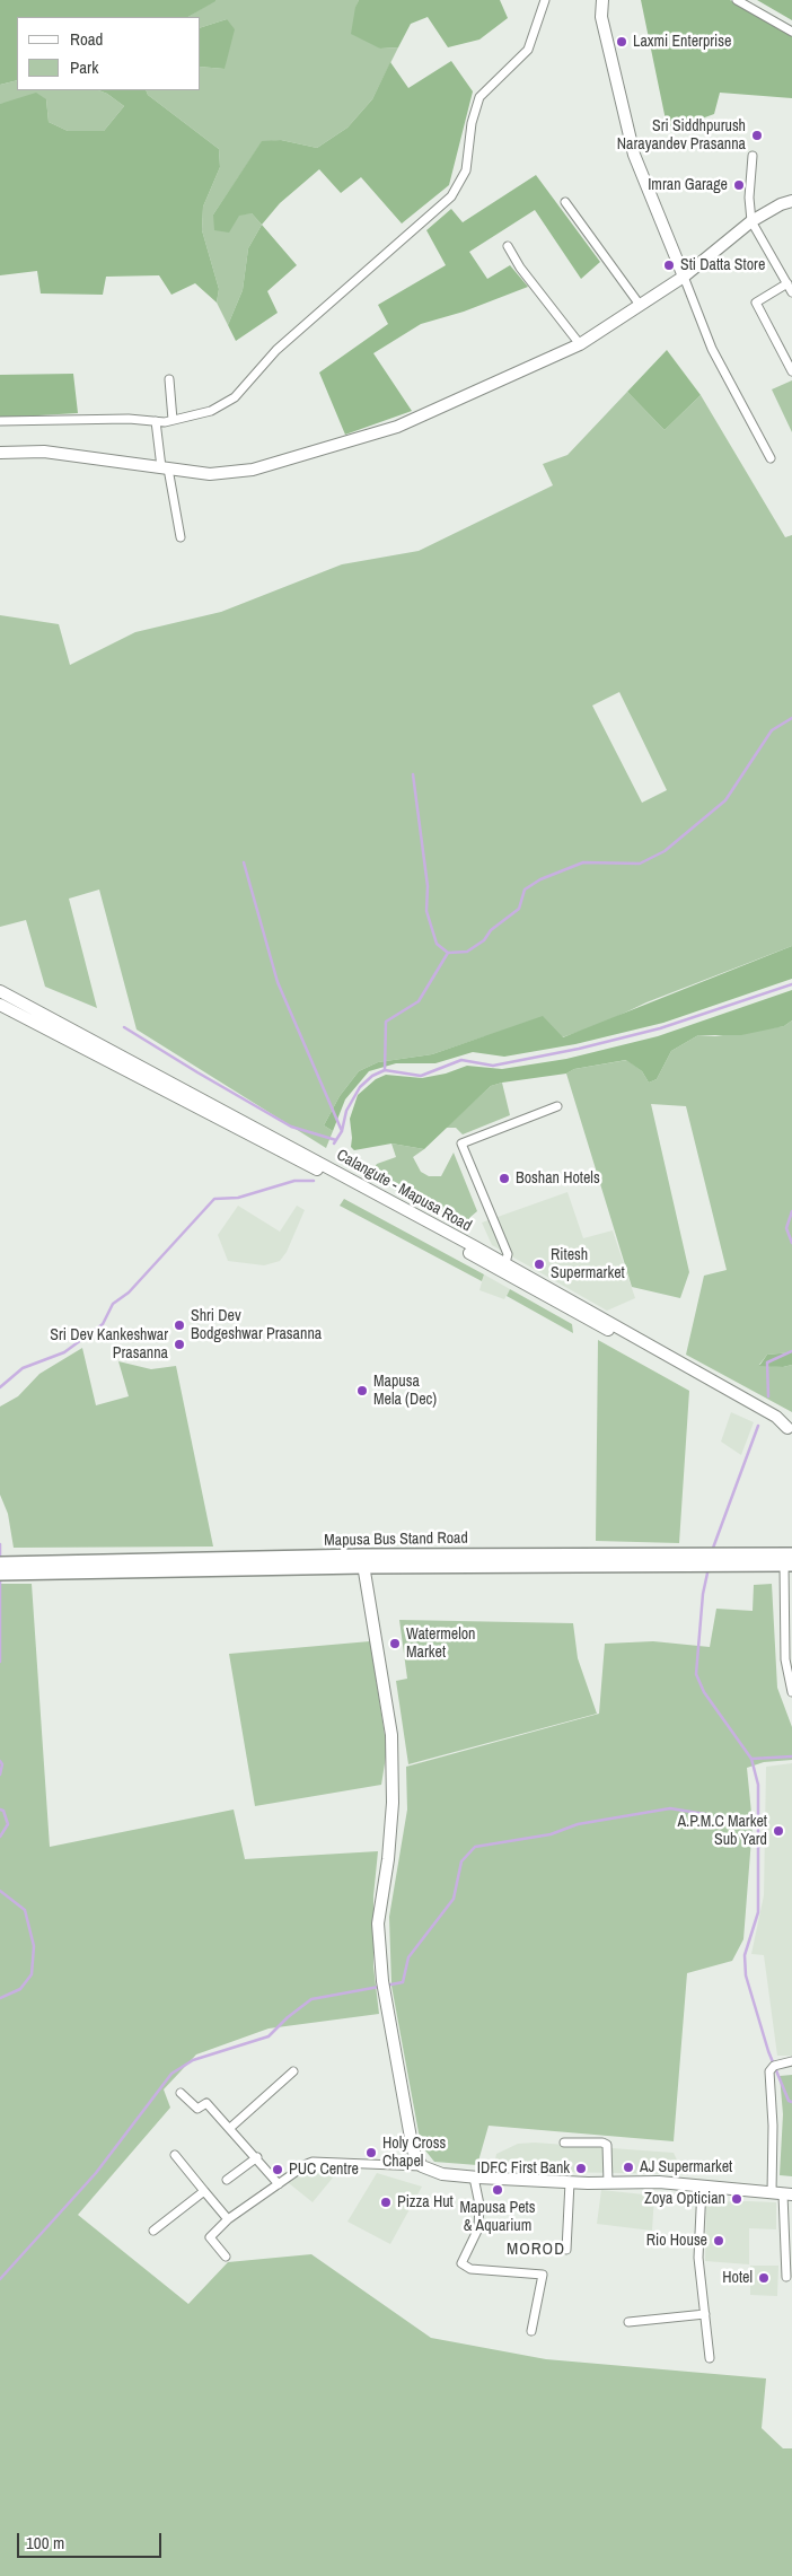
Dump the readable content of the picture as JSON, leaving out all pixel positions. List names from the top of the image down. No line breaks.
{"streets":{"main road":["Mapusa Bus Stand Road"],"street":["Calangute - Mapusa Road"]},"districts":["MOROD"],"places":["Laxmi Enterprise","Sri Siddhpurush Narayandev Prasanna","Imran Garage","Sti Datta Store","Boshan Hotels","Ritesh Supermarket","Shri Dev Bodgeshwar Prasanna","Sri Dev Kankeshwar Prasanna","Mapusa Mela (Dec)","Watermelon Market","A.P.M.C Market Sub Yard","Holy Cross Chapel","AJ Supermarket","IDFC First Bank","PUC Centre","Mapusa Pets & Aquarium","Zoya Optician","Pizza Hut","Rio House","Hotel"],"legend":["Road","Park"],"scale_bar":"100 m"}
